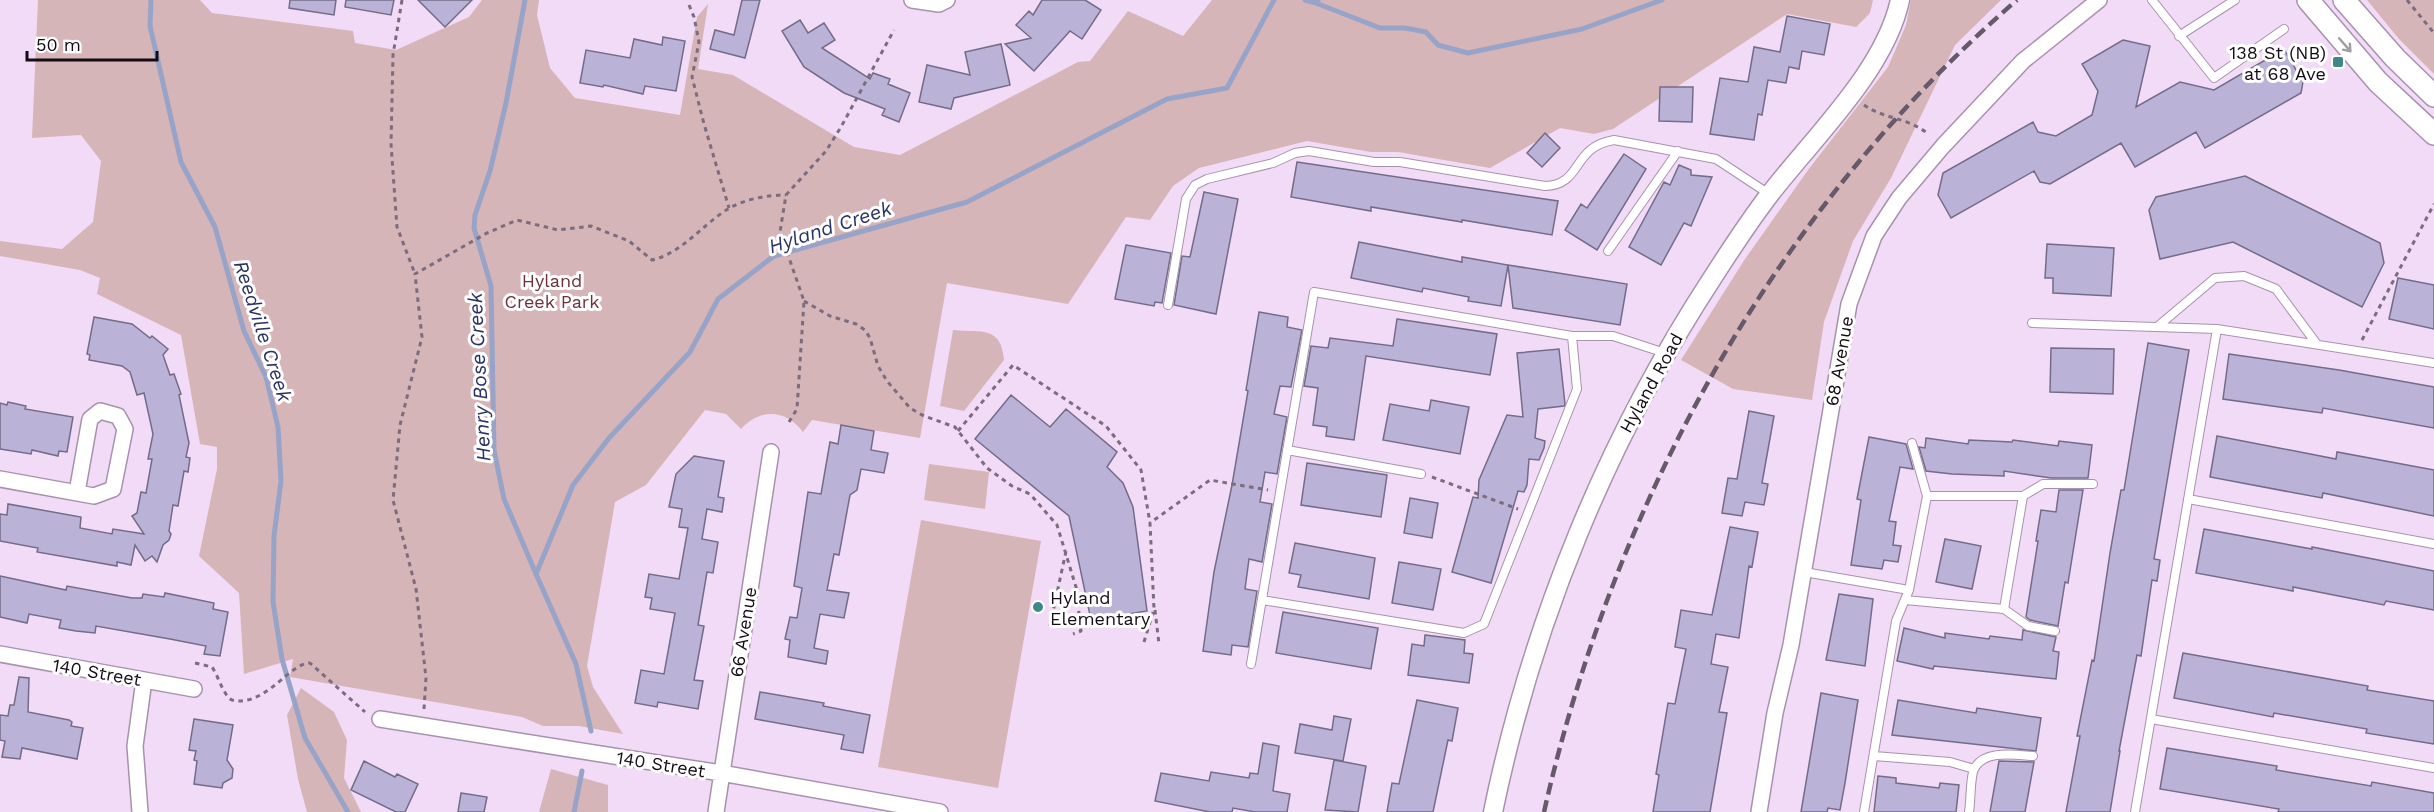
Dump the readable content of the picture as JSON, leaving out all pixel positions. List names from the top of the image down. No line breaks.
{"streets":{"street":["68 Avenue","Hyland Road","66 Avenue","140 Street"]},"crossings":[["66 Avenue","140 Street"]],"water":["Hyland Creek","Reedville Creek","Henry Bose Creek"],"parks":["Hyland Creek Park"],"places":{"transit":["138 St (NB) at 68 Ave"],"other":["Hyland Elementary"]},"scale_bar":"50 m"}
